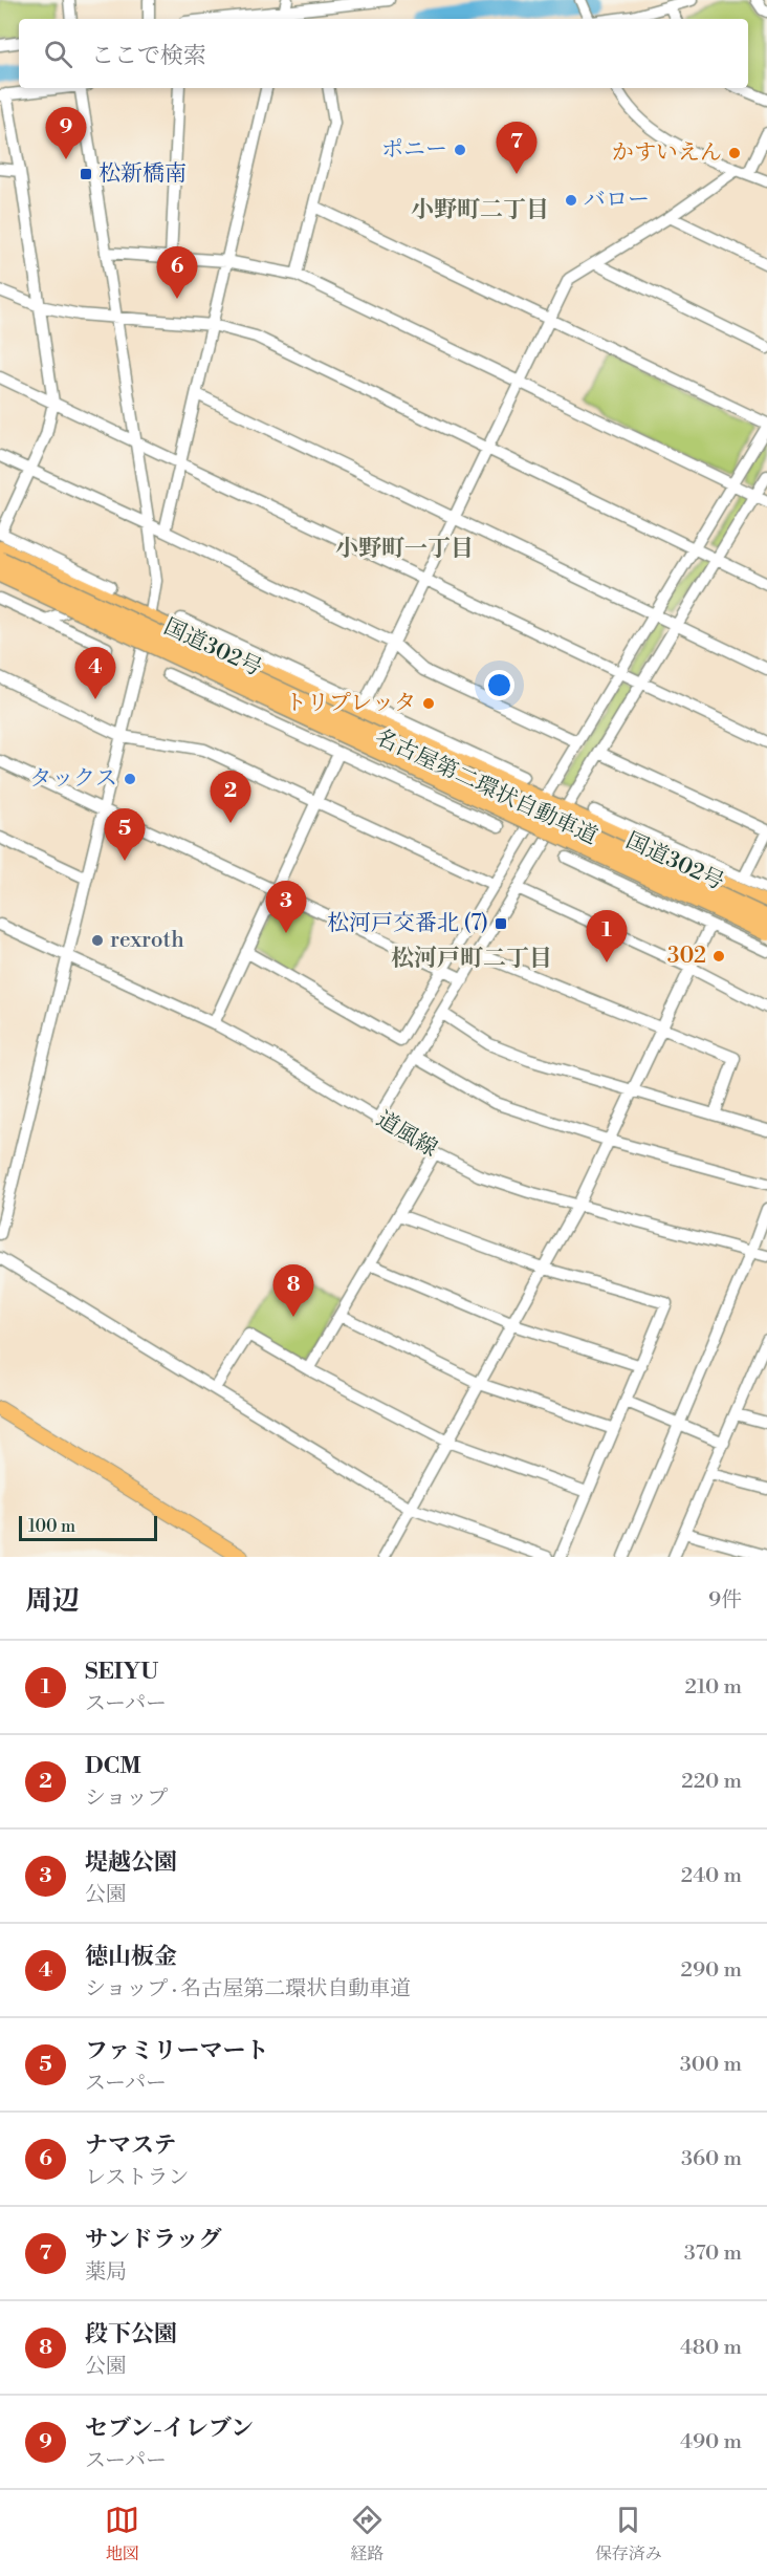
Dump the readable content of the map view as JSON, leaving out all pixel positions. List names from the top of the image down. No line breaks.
{"streets":{"highway":["国道302号","名古屋第二環状自動車道"],"street":["道風線"]},"districts":["小野町二丁目","小野町一丁目","松河戸町二丁目"],"places":{"other":["ポニー","かすいえん","バロー","トリプレッタ","タックス","rexroth","302"],"transit":["松新橋南","松河戸交番北 (7)"]},"scale_bar":"100 m","page":{"search":"ここで検索","pins":["9","7","6","4","2","5","3","1","8"],"scale":"100 m","heading":["周辺","9件"],"list":[{"mark":"1","name":"SEIYU","note":"スーパー","value":"210 m"},{"mark":"2","name":"DCM","note":"ショップ","value":"220 m"},{"mark":"3","name":"堤越公園","note":"公園","value":"240 m"},{"mark":"4","name":"徳山板金","note":"ショップ · 名古屋第二環状自動車道","value":"290 m"},{"mark":"5","name":"ファミリーマート","note":"スーパー","value":"300 m"},{"mark":"6","name":"ナマステ","note":"レストラン","value":"360 m"},{"mark":"7","name":"サンドラッグ","note":"薬局","value":"370 m"},{"mark":"8","name":"段下公園","note":"公園","value":"480 m"},{"mark":"9","name":"セブン-イレブン","note":"スーパー","value":"490 m"}],"nav":["地図","経路","保存済み"]}}
